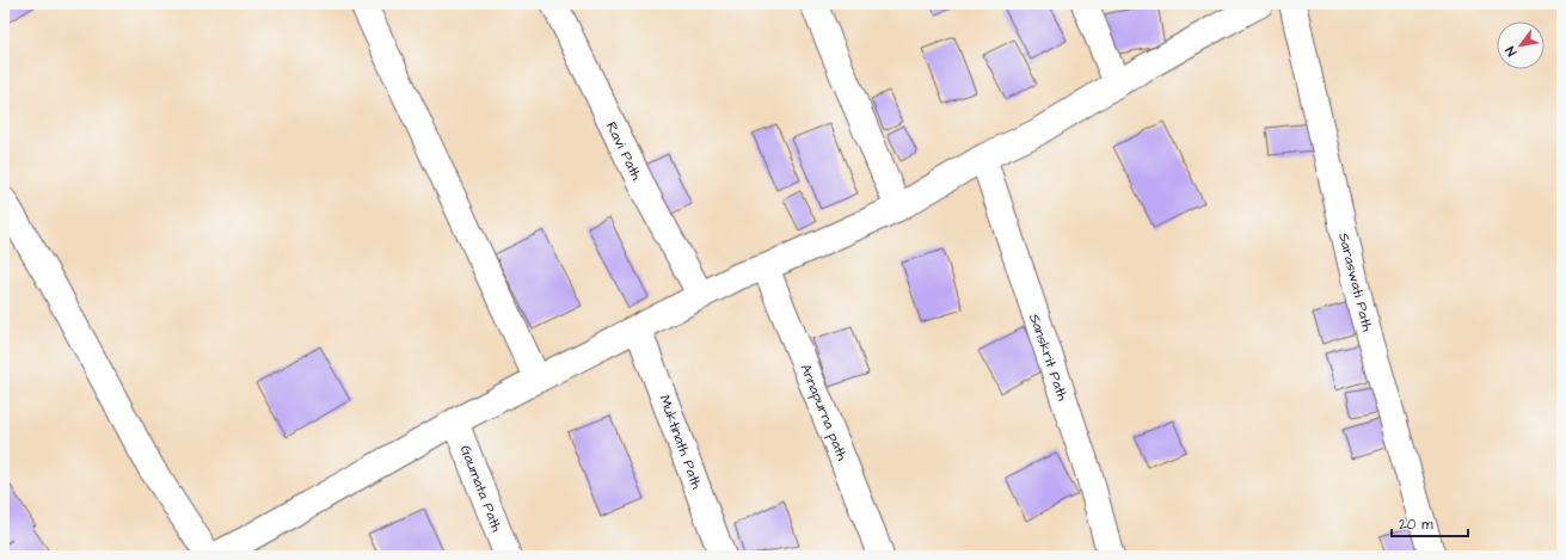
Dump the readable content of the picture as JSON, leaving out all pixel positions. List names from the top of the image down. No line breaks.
{"streets":{"street":["Ravi Path.","Saraswati Path","Sanskrit Path","Annapurna path","Muktinath Path","Gaumata Path"]},"scale_bar":"20 m","north":"bottom left"}
